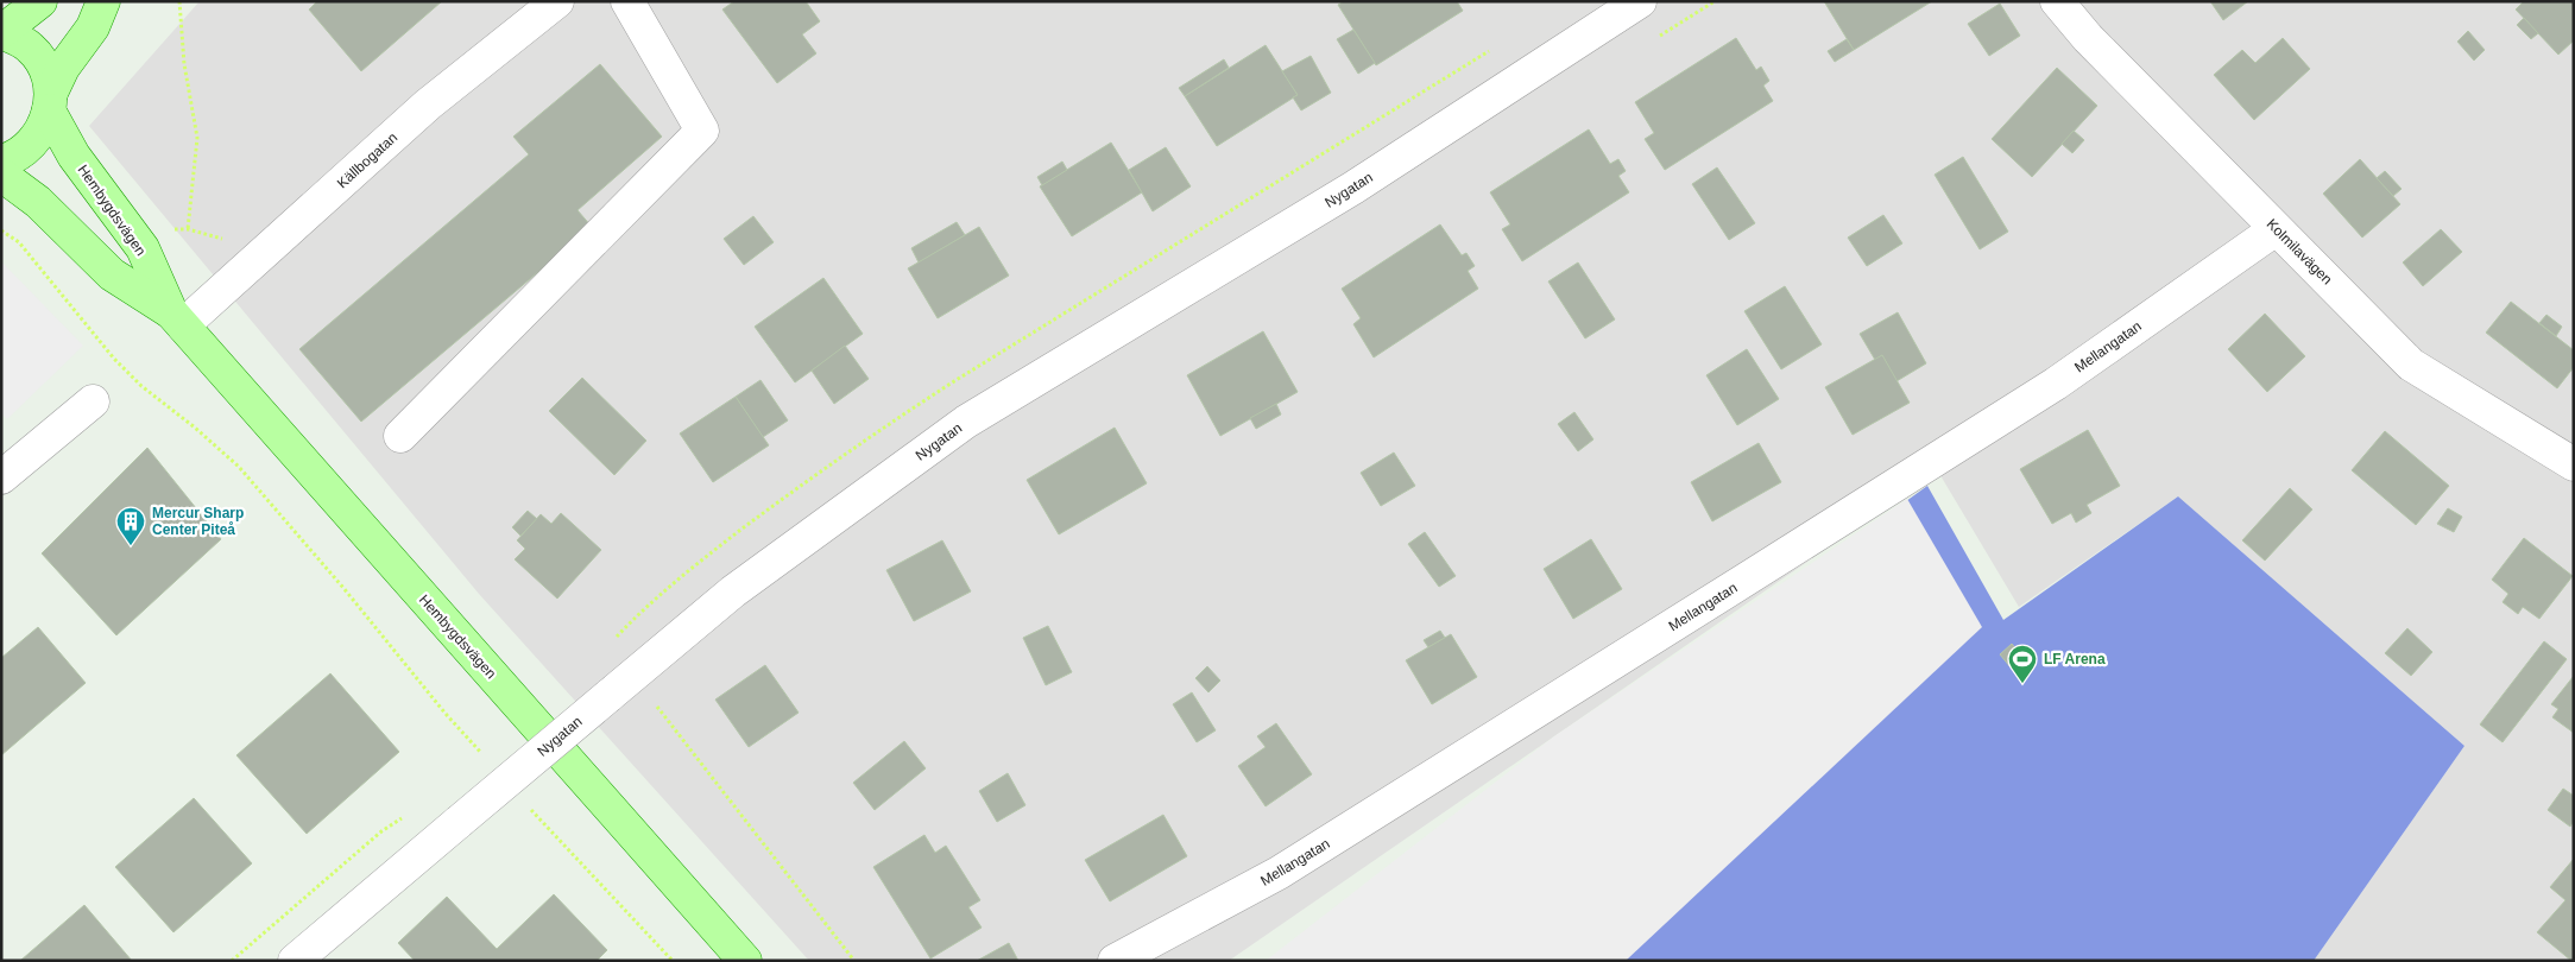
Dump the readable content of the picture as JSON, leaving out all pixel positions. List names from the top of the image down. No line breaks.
{"streets":{"main road":["Hembygdsvägen"],"street":["Källbogatan","Nygatan","Kolmilavägen","Mellangatan"]},"crossings":[["Källbogatan","Hembygdsvägen"],["Kolmilavägen","Mellangatan"]],"places":{"building":["Mercur Sharp Center Piteå"],"sports":["LF Arena"]}}
